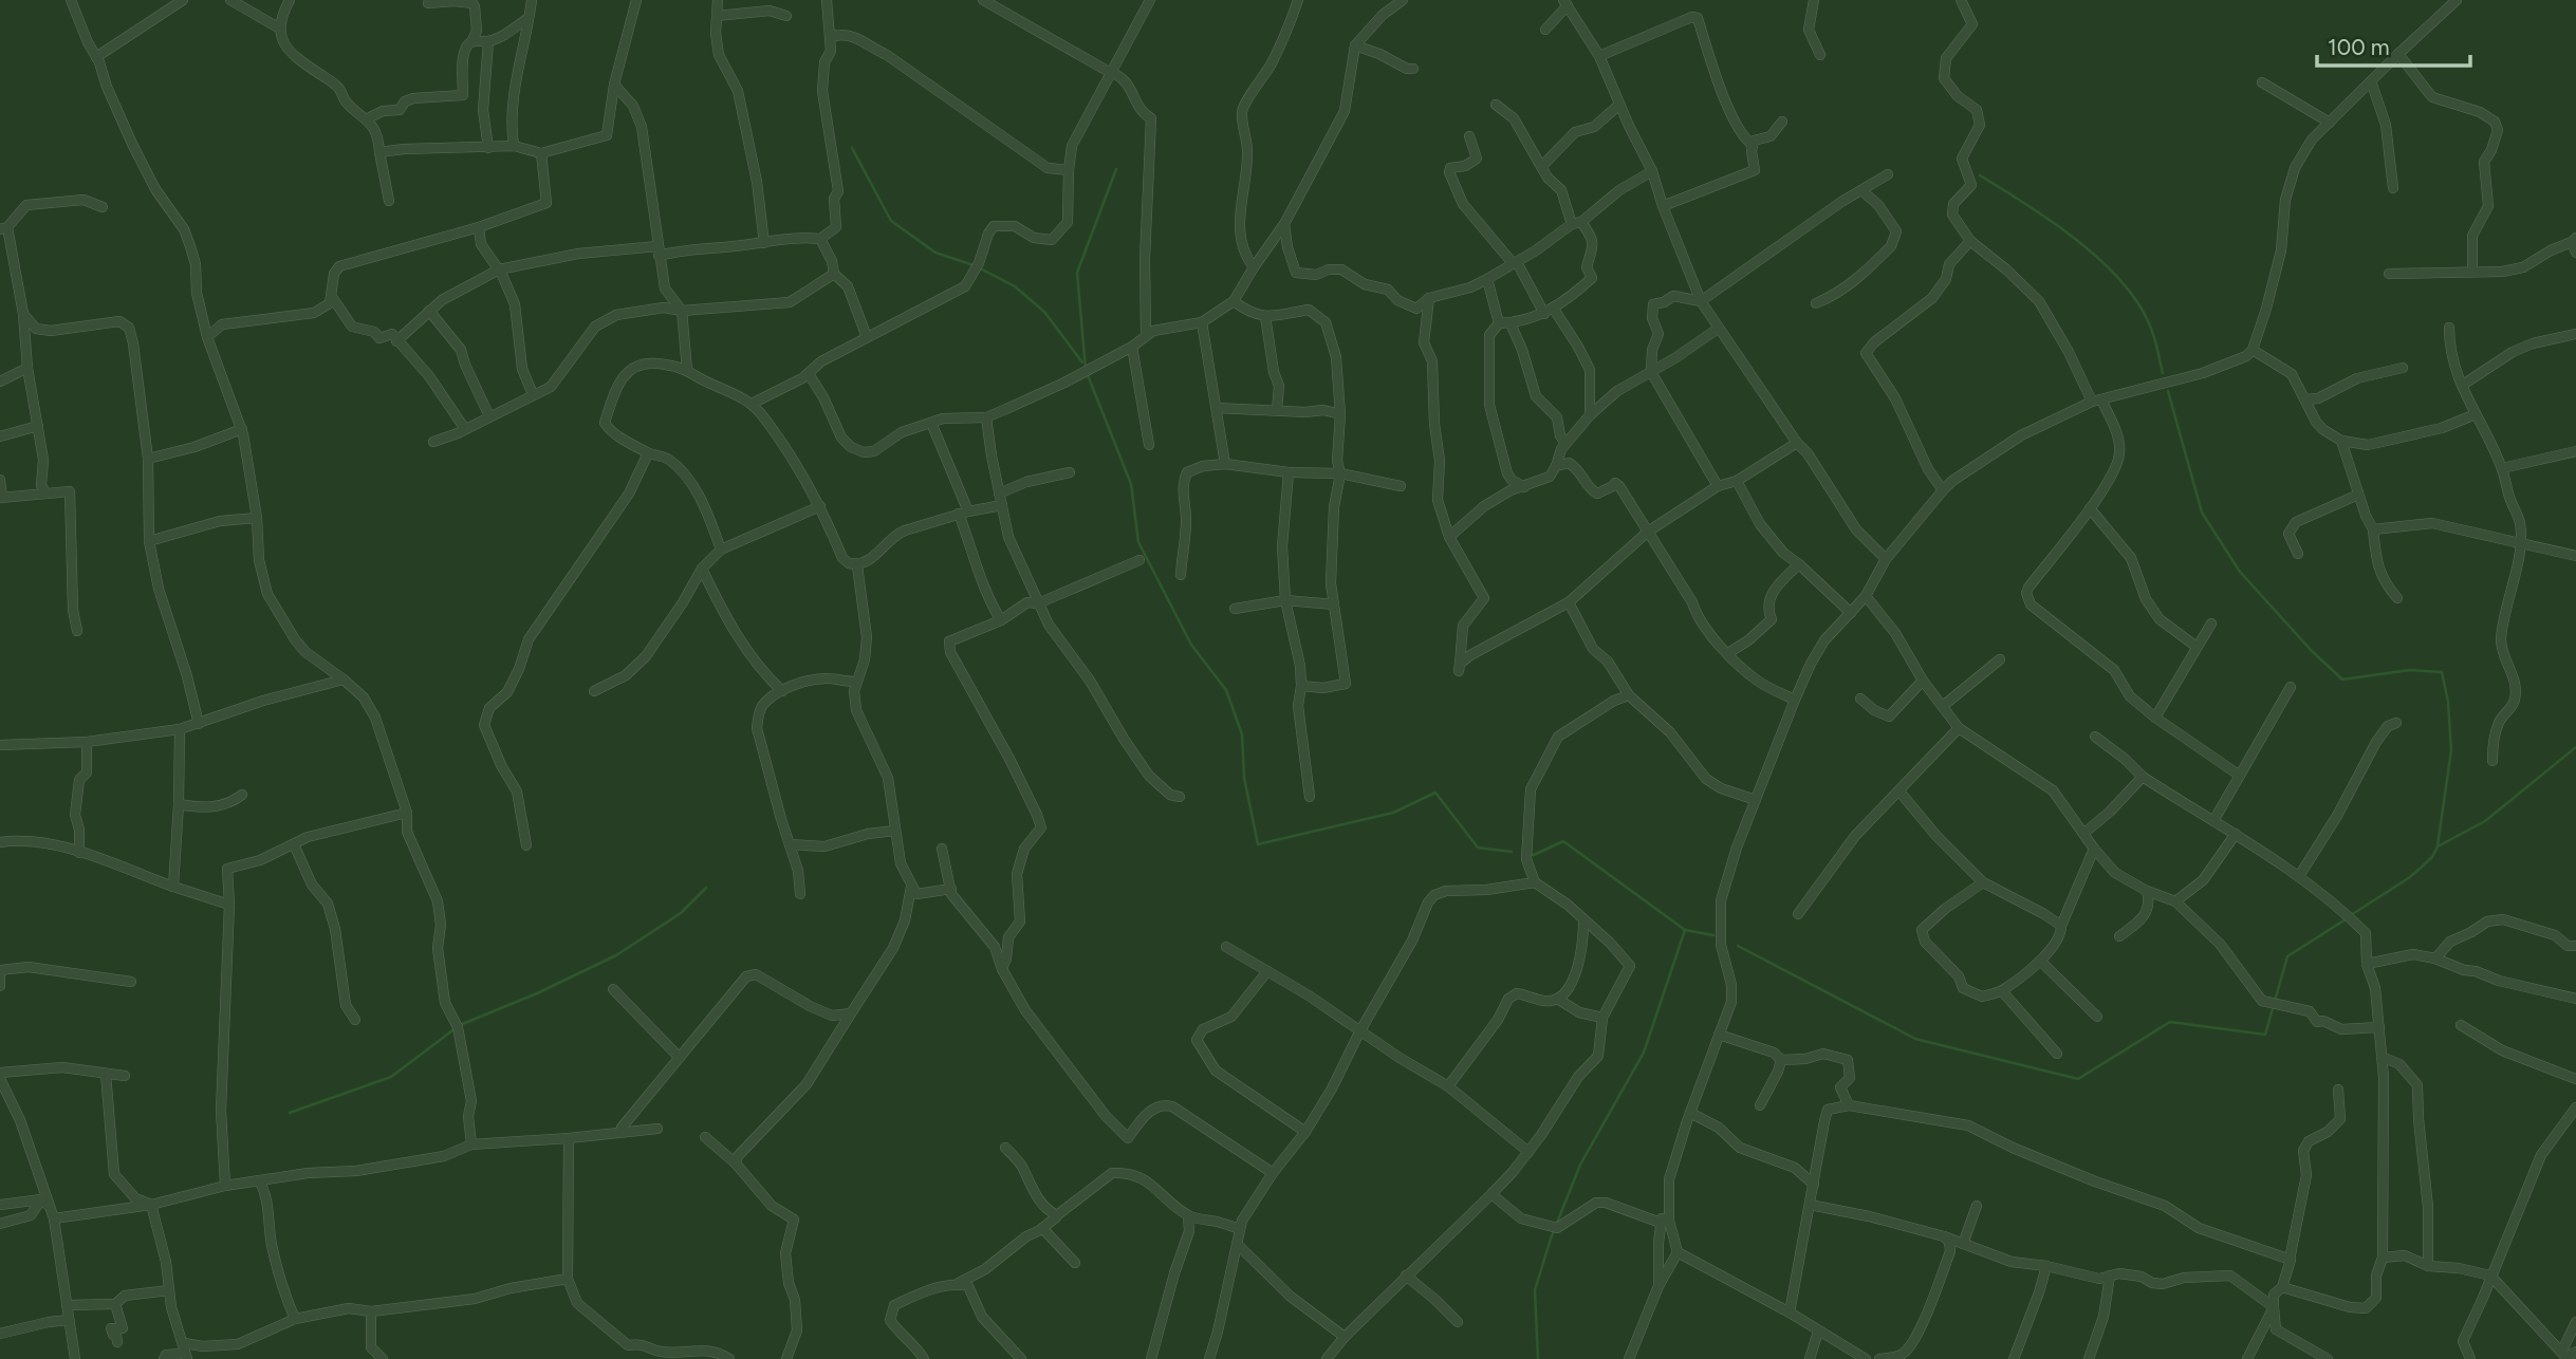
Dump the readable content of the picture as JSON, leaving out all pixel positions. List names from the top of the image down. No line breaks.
{"scale_bar":"100 m"}
